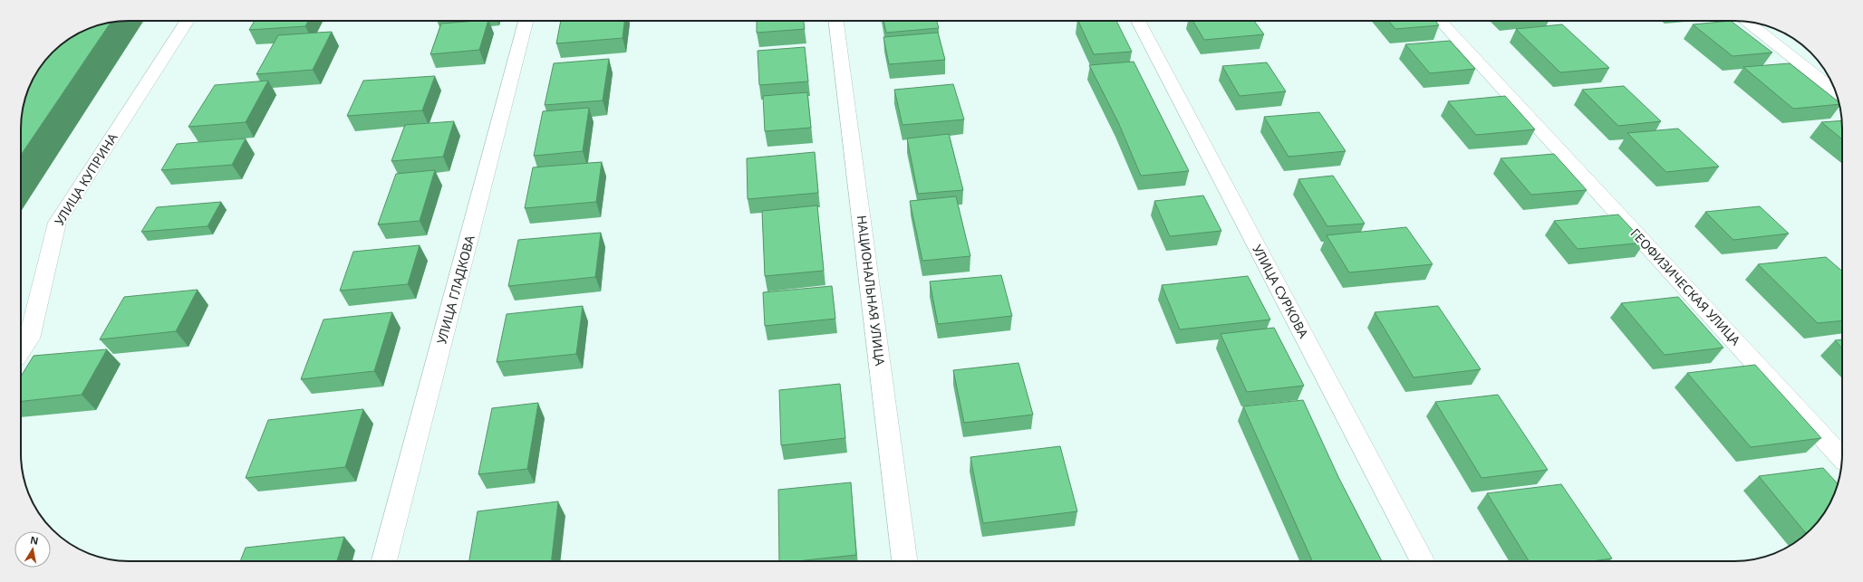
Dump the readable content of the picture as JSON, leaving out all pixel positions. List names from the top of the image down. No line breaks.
{"streets":{"street":["УЛИЦА КУПРИНА","ГЕОФИЗИЧЕСКАЯ УЛИЦА","УЛИЦА ГЛАДКОВА","НАЦИОНАЛЬНАЯ УЛИЦА","УЛИЦА СУРКОВА"]},"north":"top"}
